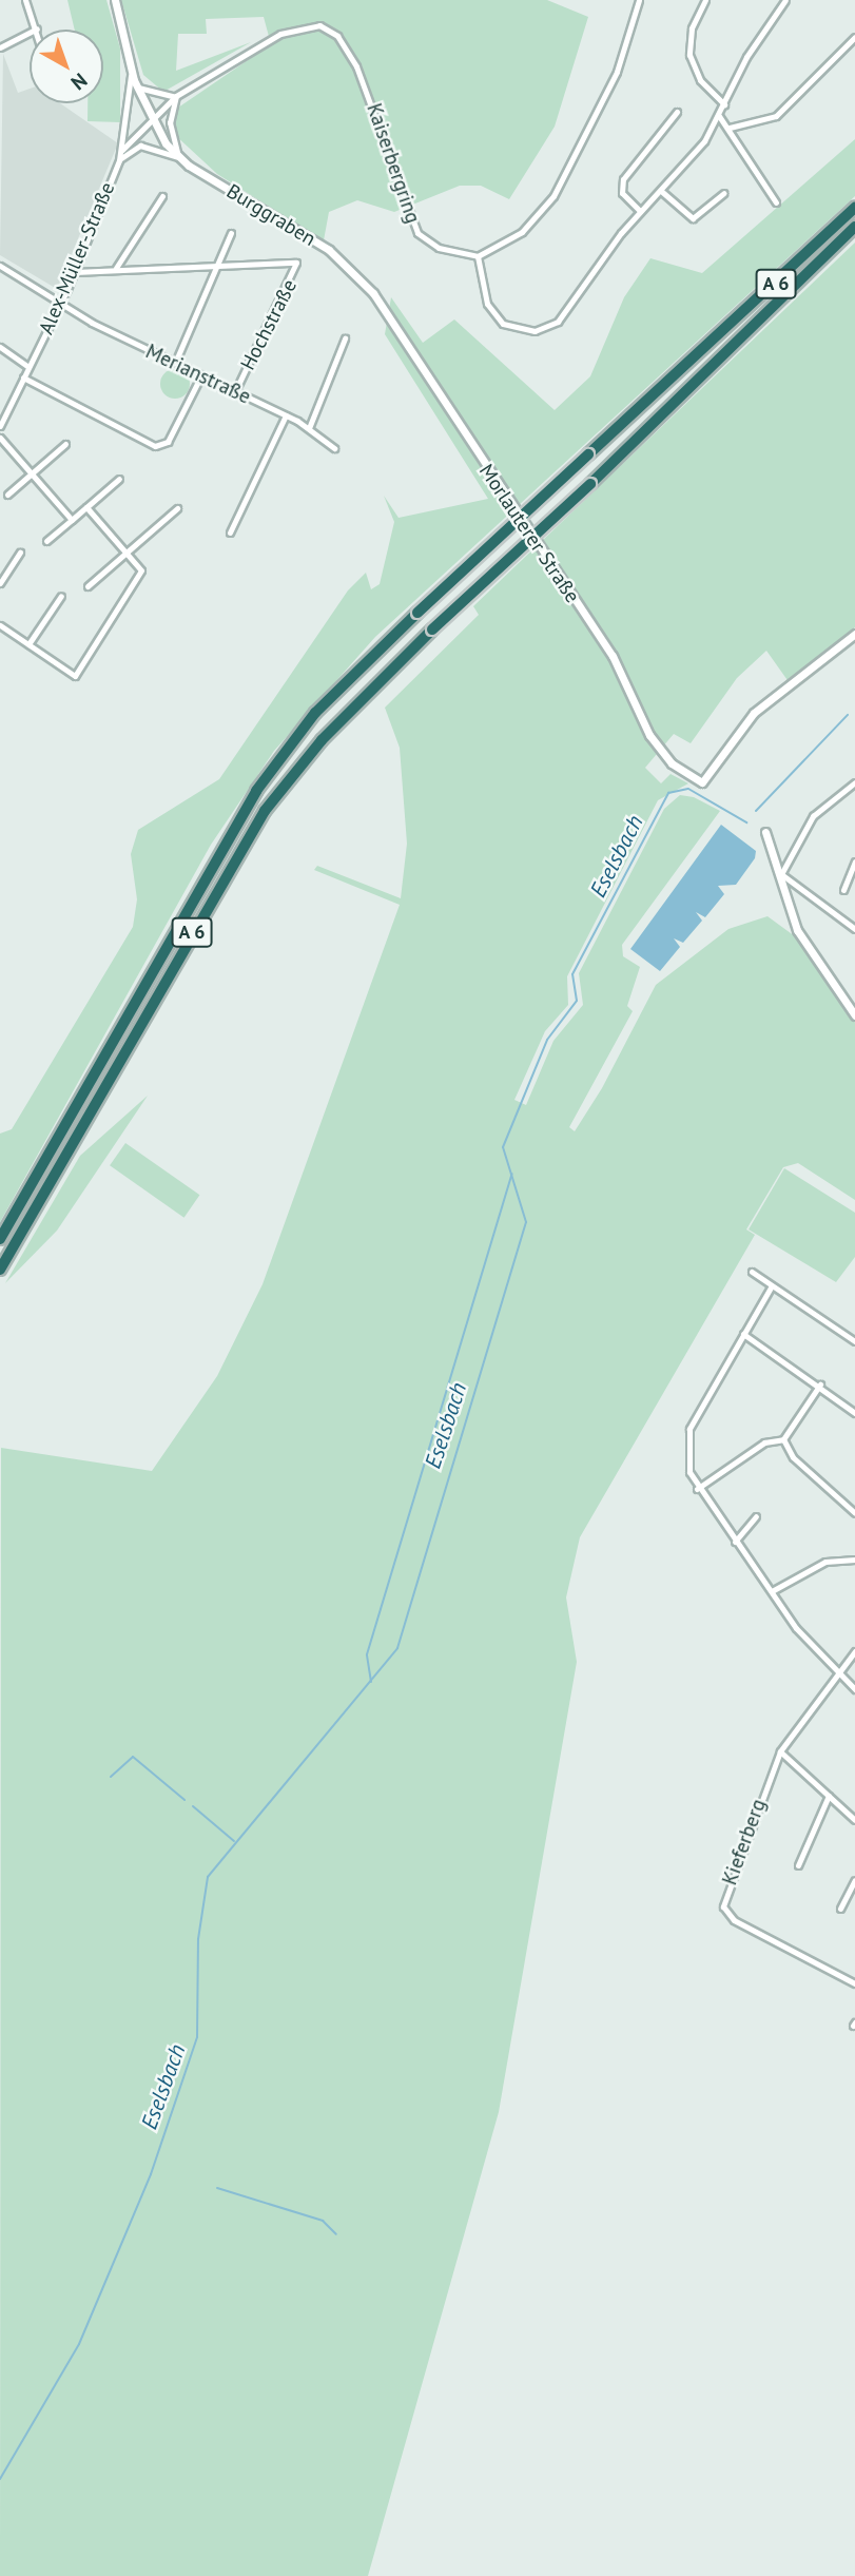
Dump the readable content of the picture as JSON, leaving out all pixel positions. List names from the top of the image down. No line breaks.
{"streets":{"highway":["A 6"],"street":["Kaiserbergring","Burggraben","Alex-Müller-Straße","Hochstraße","Merianstraße","Morlauterer Straße","Kieferberg"]},"crossings":[["Kaiserbergring","Burggraben"],["Kaiserbergring","Alex-Müller-Straße"],["Burggraben","Alex-Müller-Straße"],["Burggraben","Morlauterer Straße"],["Alex-Müller-Straße","Merianstraße"],["Hochstraße","Merianstraße"]],"water":["Eselsbach"],"north":"bottom right"}
